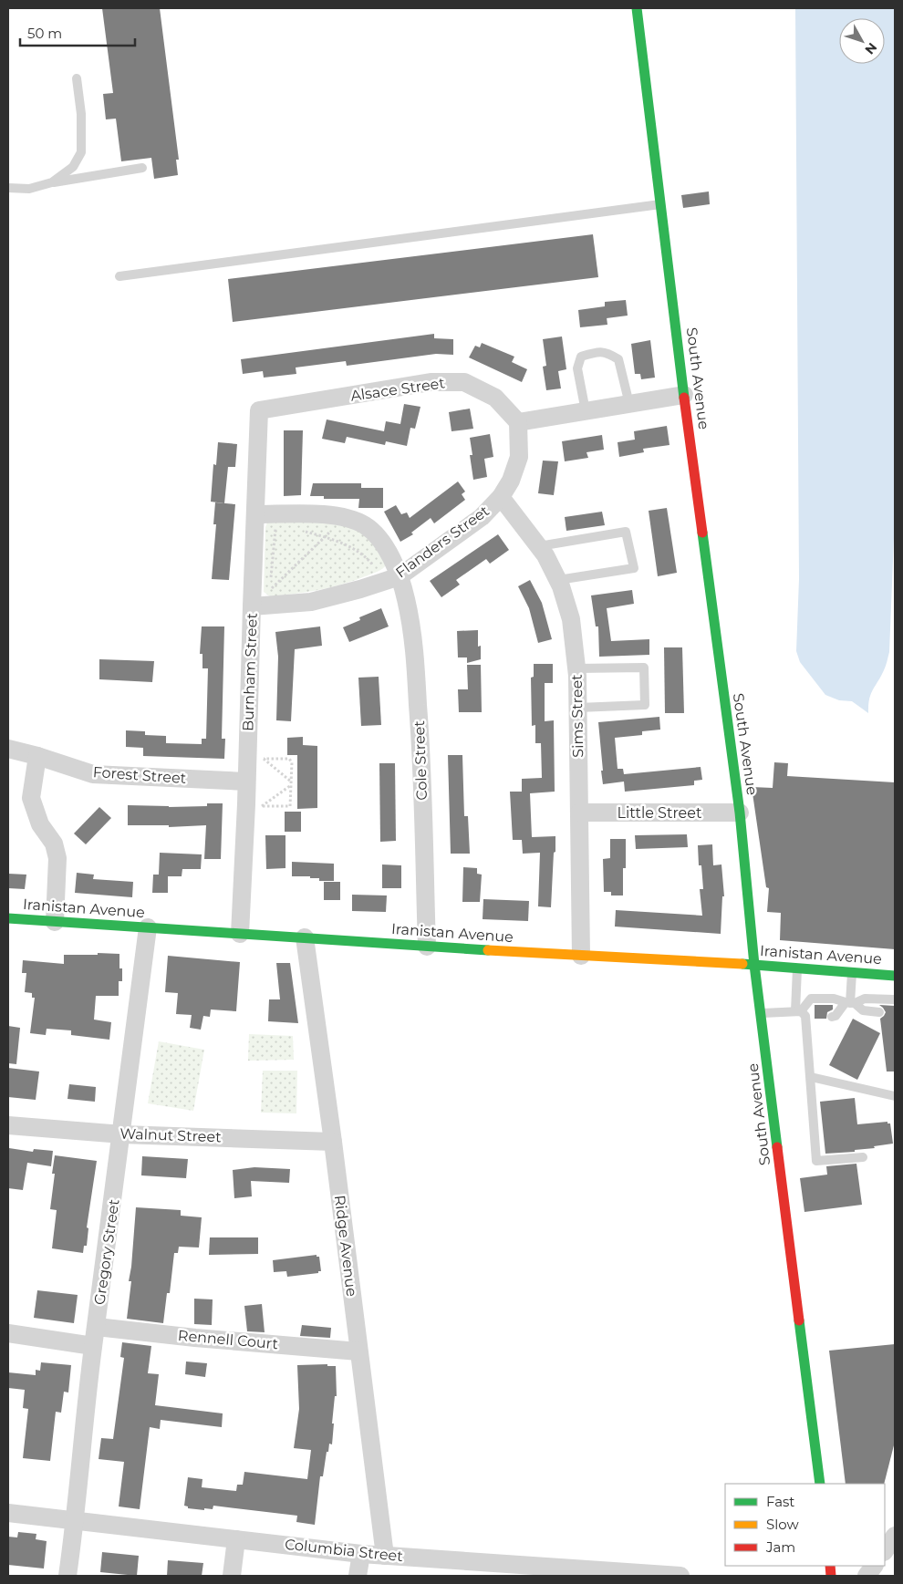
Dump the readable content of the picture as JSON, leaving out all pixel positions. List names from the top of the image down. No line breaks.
{"streets":{"street":["South Avenue","Alsace Street","Flanders Street","Burnham Street","Sims Street","Cole Street","Forest Street","Little Street","Iranistan Avenue","Walnut Street","Ridge Avenue","Gregory Street","Rennell Court","Columbia Street"]},"crossings":[["South Avenue","Little Street"],["South Avenue","Iranistan Avenue"],["Alsace Street","Flanders Street"],["Alsace Street","Burnham Street"],["Flanders Street","Burnham Street"],["Flanders Street","Sims Street"],["Flanders Street","Cole Street"],["Burnham Street","Cole Street"],["Burnham Street","Forest Street"],["Burnham Street","Iranistan Avenue"],["Sims Street","Little Street"],["Sims Street","Iranistan Avenue"],["Cole Street","Iranistan Avenue"],["Iranistan Avenue","Ridge Avenue"],["Iranistan Avenue","Gregory Street"],["Walnut Street","Ridge Avenue"],["Walnut Street","Gregory Street"],["Ridge Avenue","Rennell Court"],["Ridge Avenue","Columbia Street"],["Gregory Street","Rennell Court"],["Gregory Street","Columbia Street"]],"legend":["Fast","Slow","Jam"],"scale_bar":"50 m","north":"bottom right"}
